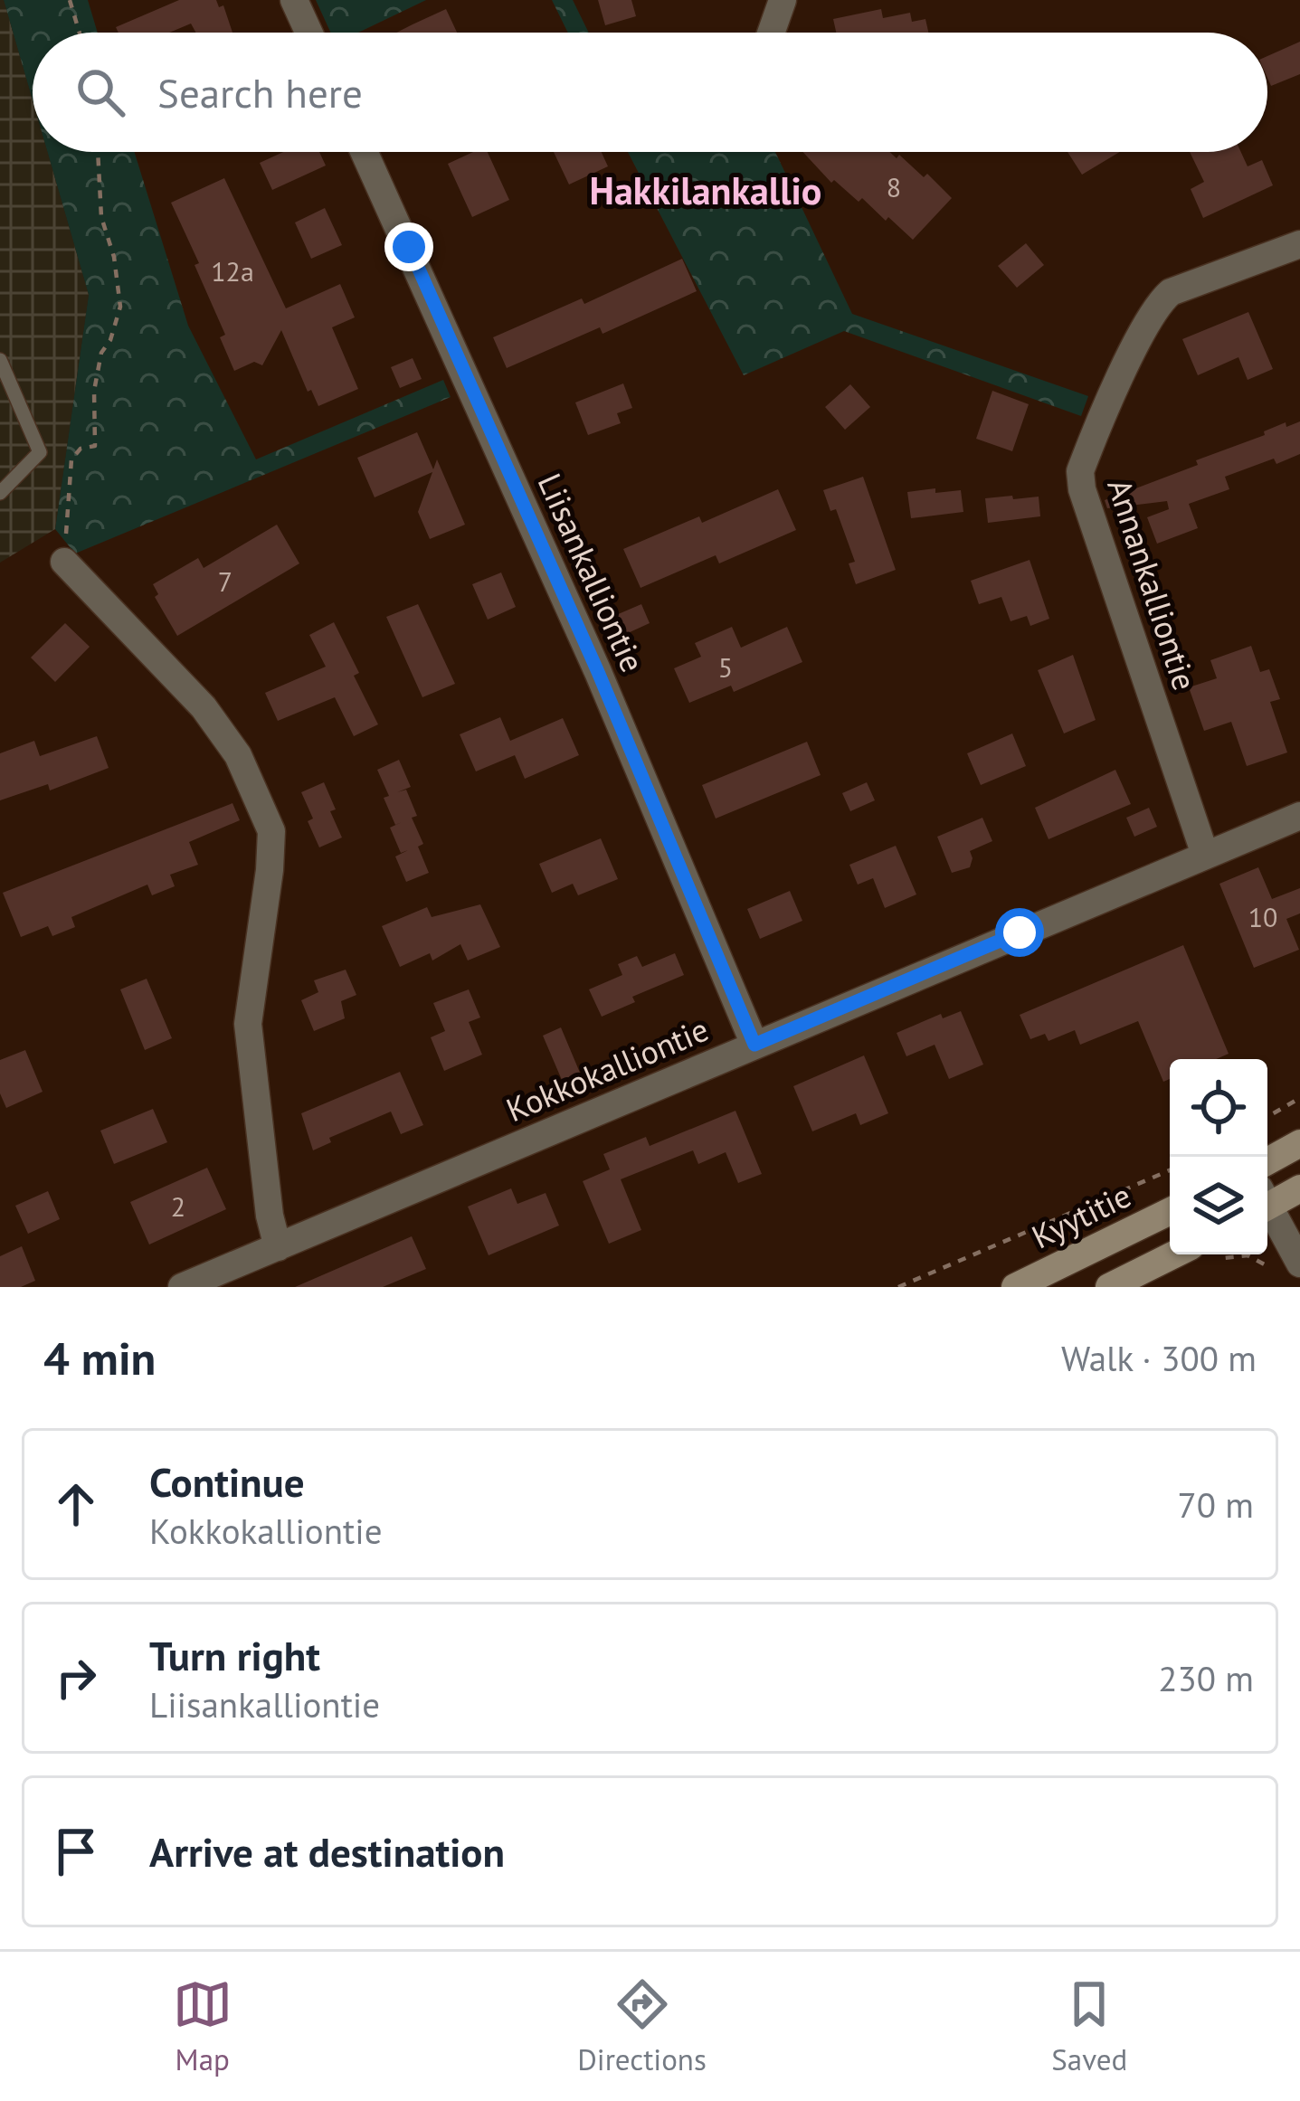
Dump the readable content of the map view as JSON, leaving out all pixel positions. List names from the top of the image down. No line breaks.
{"streets":{"main road":["Kyytitie"],"street":["Liisankalliontie","Annankalliontie","Kokkokalliontie"]},"crossings":[["Liisankalliontie","Kokkokalliontie"],["Annankalliontie","Kokkokalliontie"]],"districts":["Hakkilankallio"],"house_numbers":["8","12a","7","5","10","2"],"page":{"search":"Search here","heading":["4 min","Walk · 300 m"],"list":[["Continue","Kokkokalliontie","70 m"],["Turn right","Liisankalliontie","230 m"],"Arrive at destination"],"nav":["Map","Directions","Saved"]}}
